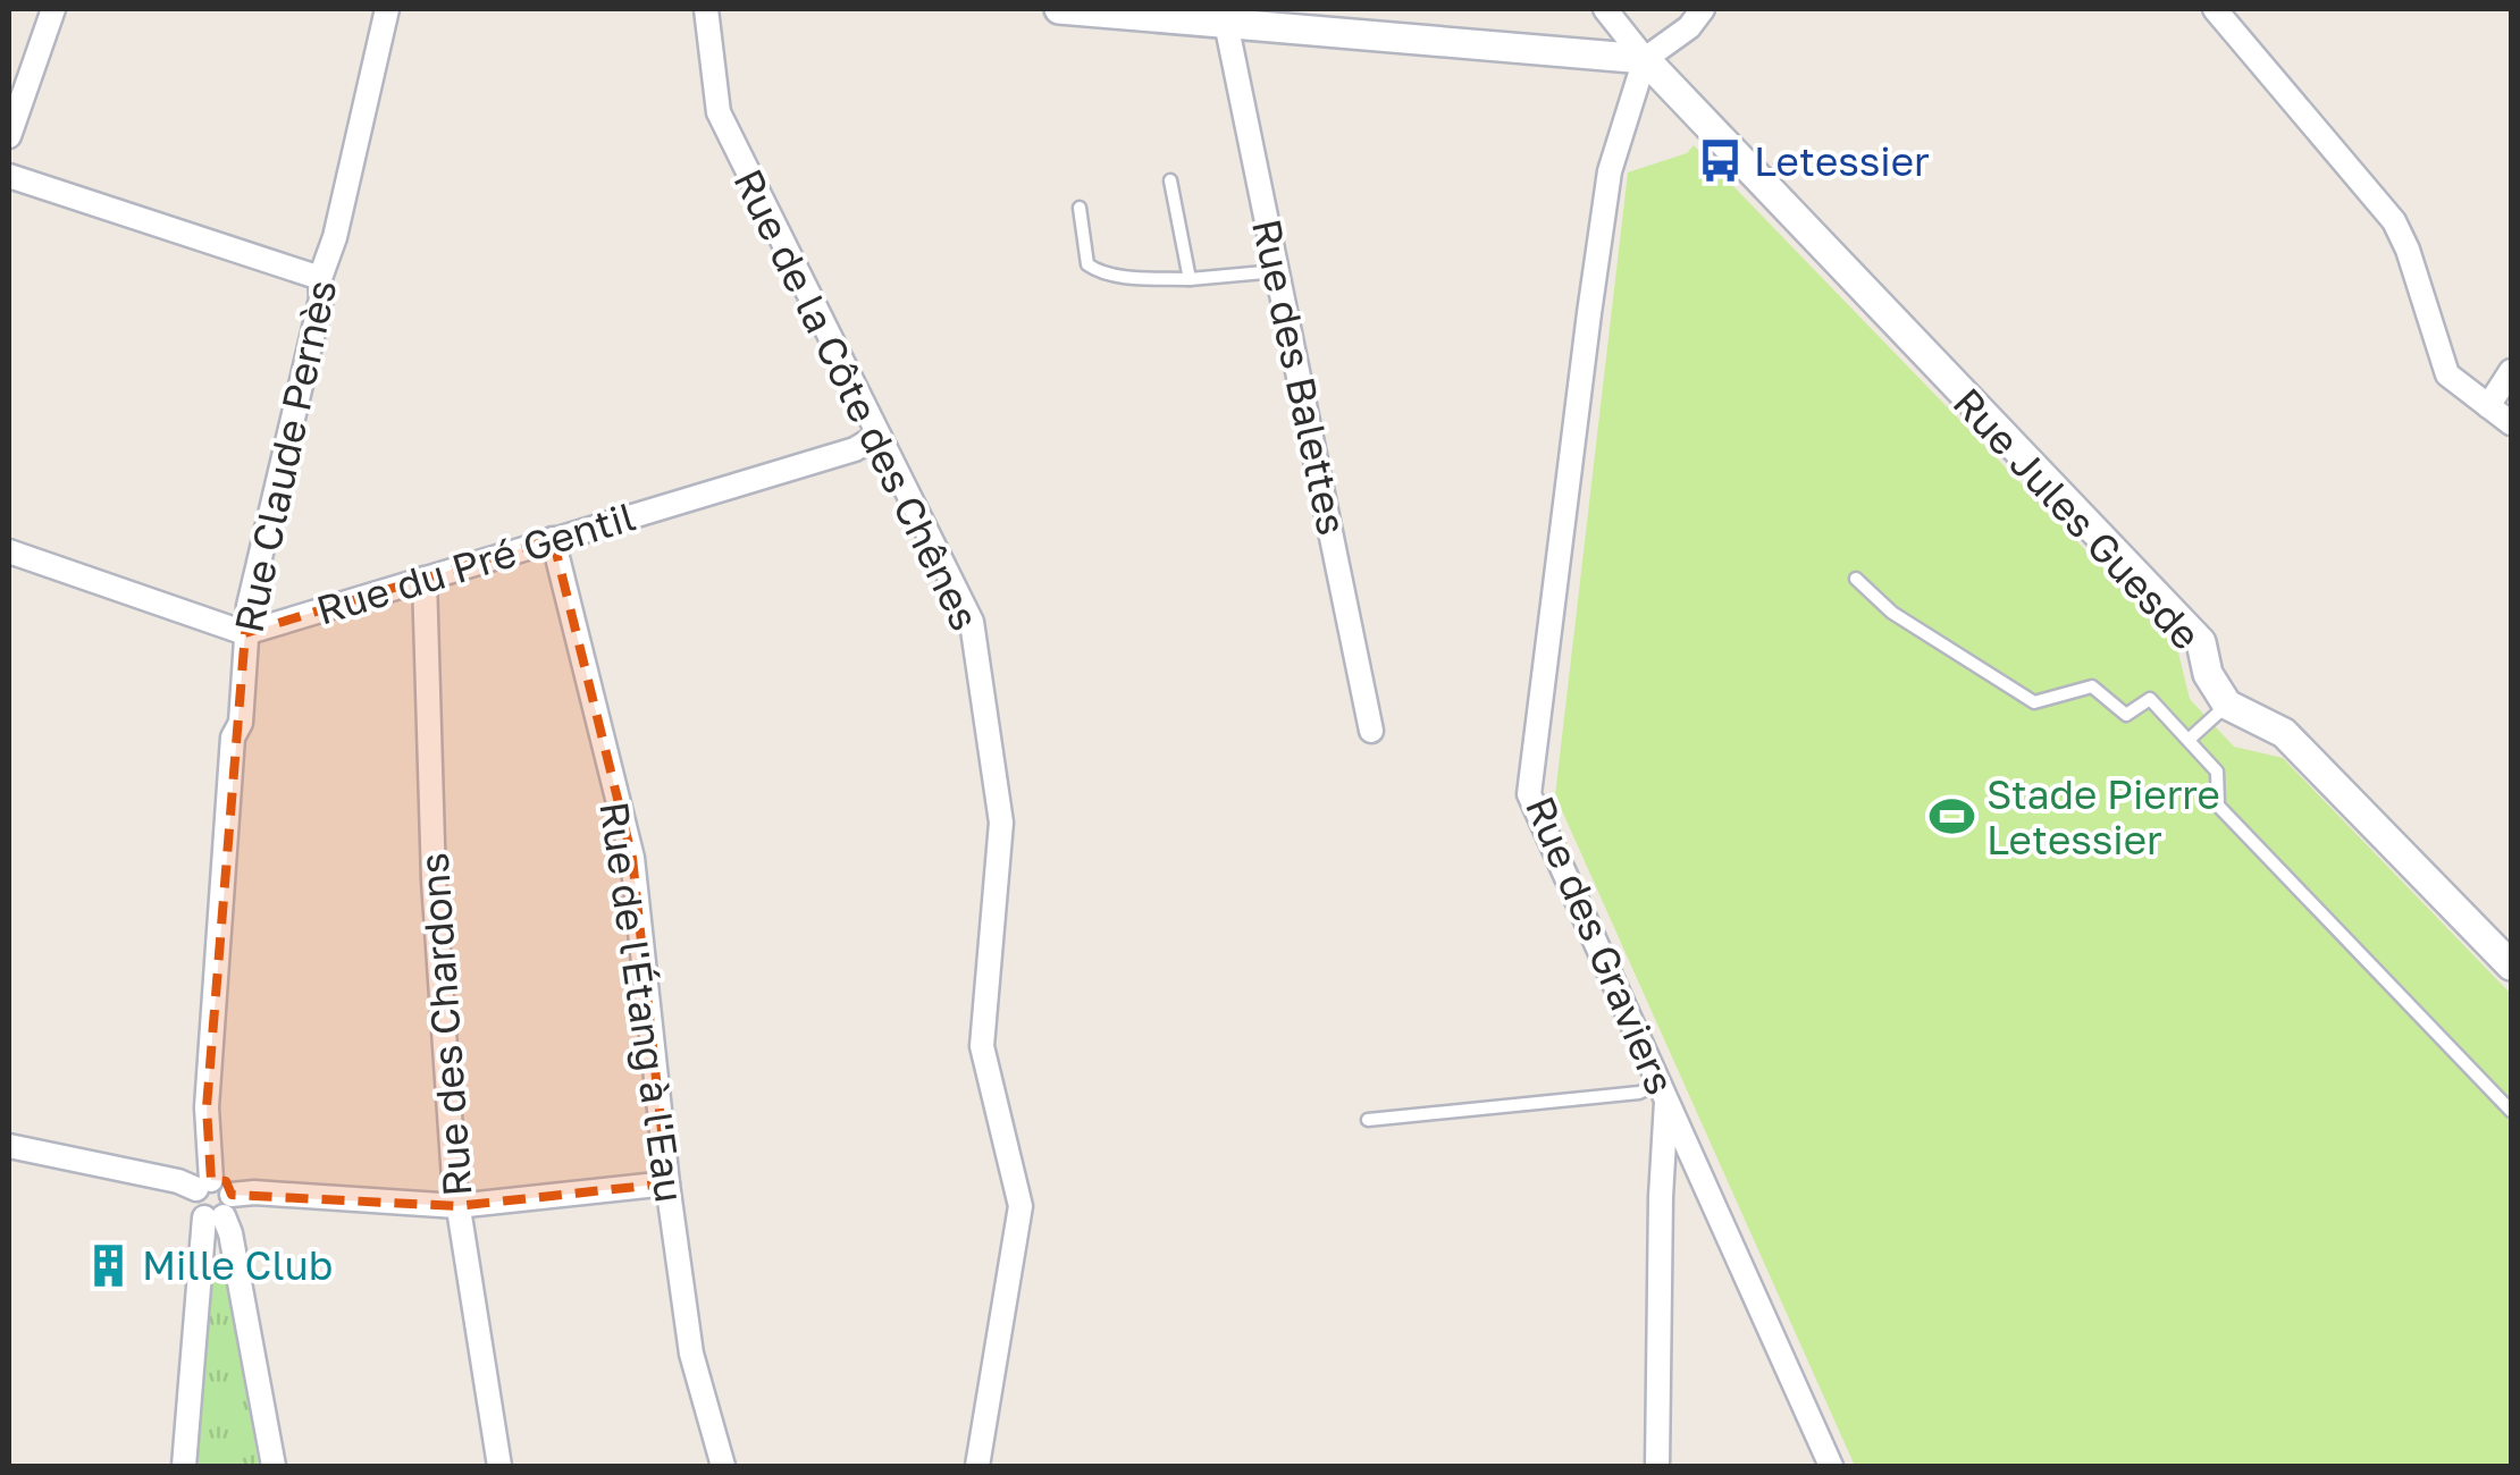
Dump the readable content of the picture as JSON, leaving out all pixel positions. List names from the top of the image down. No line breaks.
{"streets":{"street":["Rue des Balettes","Rue de la Côte des Chênes","Rue Claude Pernès","Rue Jules Guesde","Rue du Pré Gentil","Rue des Graviers","Rue de l'Étang à l'Eau","Rue des Chardons"]},"crossings":[["Rue de la Côte des Chênes","Rue du Pré Gentil"],["Rue Claude Pernès","Rue du Pré Gentil"],["Rue Jules Guesde","Rue des Graviers"],["Rue du Pré Gentil","Rue de l'Étang à l'Eau"],["Rue du Pré Gentil","Rue des Chardons"]],"places":{"bus stop":["Letessier"],"sports":["Stade Pierre Letessier"],"building":["Mille Club"]}}
